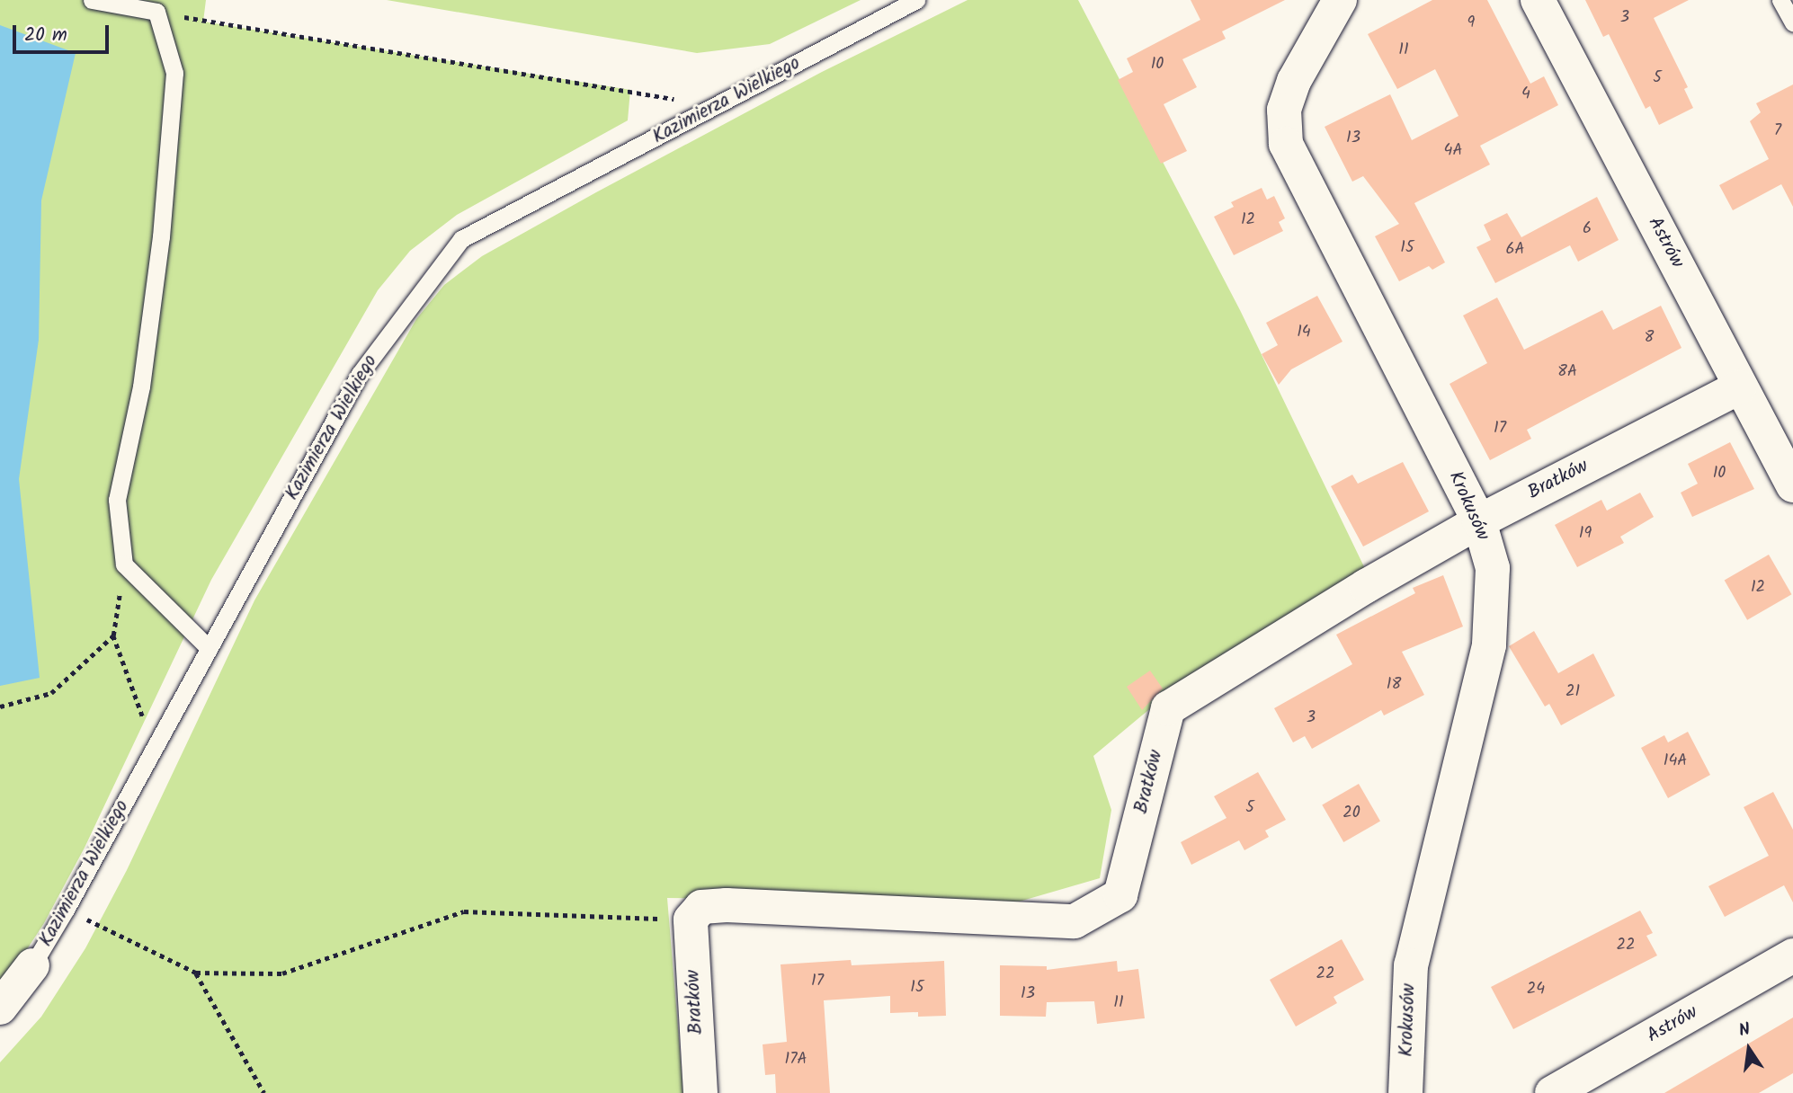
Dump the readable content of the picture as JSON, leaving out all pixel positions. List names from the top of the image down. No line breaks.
{"streets":{"street":["Kazimierza Wielkiego","Astrów","Bratków","Krokusów"]},"crossings":[["Astrów","Bratków"],["Bratków","Krokusów"]],"house_numbers":["3","9","11","10","5","4","7","13","4A","12","6","15","6A","14","8","8A","17","10","19","12","18","21","3","14A","5","20","22","22","17","15","24","13","11","17A"],"scale_bar":"20 m","north":"top"}
